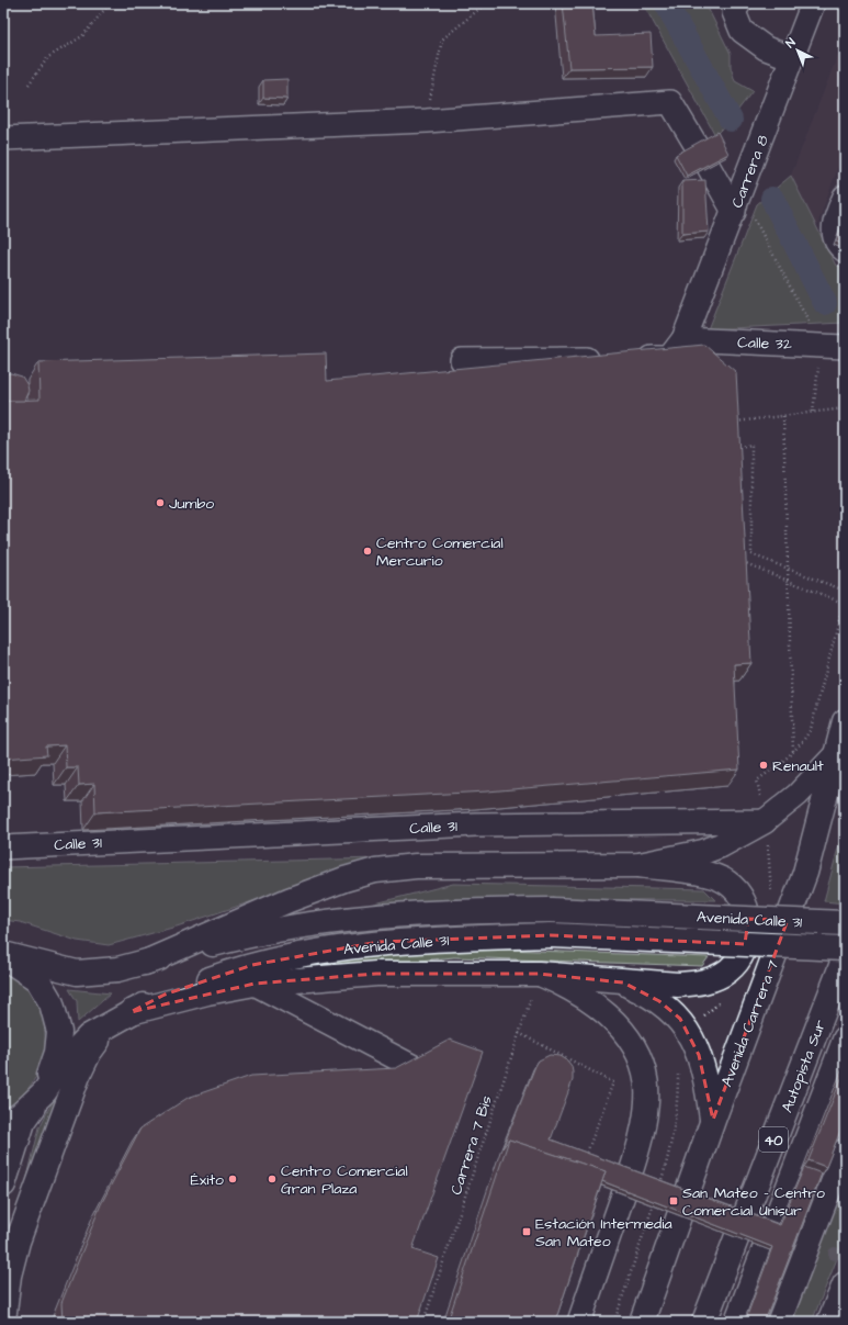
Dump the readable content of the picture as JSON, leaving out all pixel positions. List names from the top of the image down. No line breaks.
{"streets":{"main road":["Avenida Calle 31","Avenida Carrera 7","Autopista Sur","40"],"street":["Carrera 8","Calle 32","Calle 31"],"path":["Carrera 7 Bis"]},"crossings":[["Carrera 8","Calle 32"]],"places":{"other":["Jumbo","Centro Comercial Mercurio","Renault","Éxito","Centro Comercial Gran Plaza"],"transit":["San Mateo - Centro Comercial Unisur","Estación Intermedia San Mateo"]},"north":"top left"}
